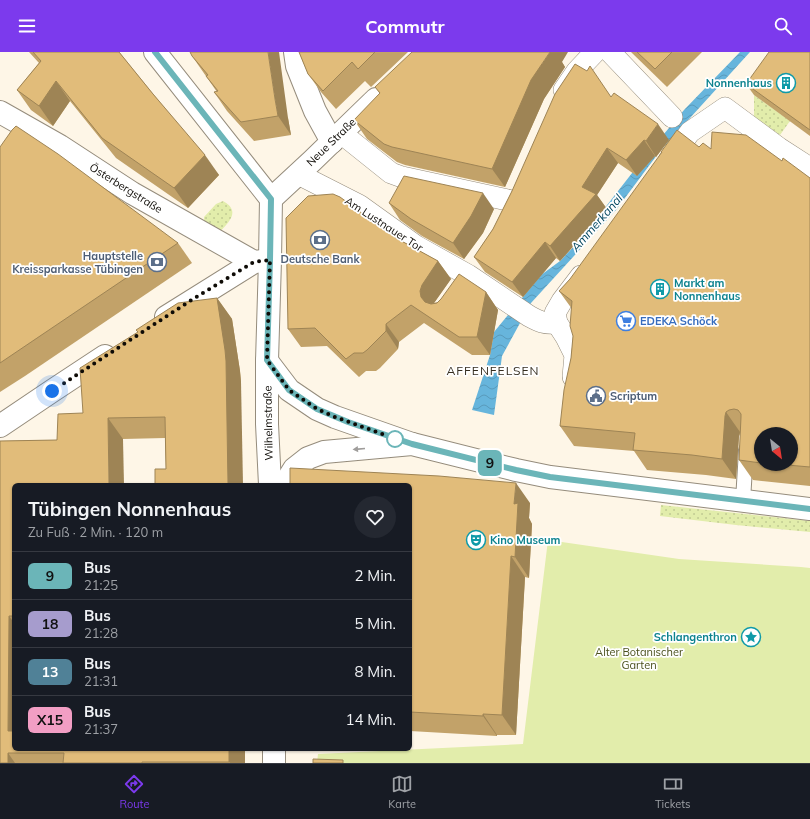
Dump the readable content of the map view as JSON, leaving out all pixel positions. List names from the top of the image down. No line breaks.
{"streets":{"street":["Neue Straße","Österbergstraße","Am Lustnauer Tor","Wilhelmstraße"]},"crossings":[["Neue Straße","Am Lustnauer Tor"]],"districts":["AFFENFELSEN"],"water":["Ammerkanal"],"parks":["Alter Botanischer Garten"],"places":{"building":["Nonnenhaus","Markt am Nonnenhaus"],"bank":["Deutsche Bank","Hauptstelle Kreissparkasse Tübingen"],"supermarket":["EDEKA Schöck"],"public building":["Scriptum"],"theatre":["Kino Museum"],"place":["Schlangenthron"]},"lines":["bus line 9"],"north":"bottom right","page":{"header":"Commutr","on_map":"9","heading":["Tübingen Nonnenhaus","Zu Fuß · 2 Min. · 120 m"],"list":[{"mark":"9","name":"Bus","note":"21:25","value":"2 Min."},{"mark":"18","name":"Bus","note":"21:28","value":"5 Min."},{"mark":"13","name":"Bus","note":"21:31","value":"8 Min."},{"mark":"X15","name":"Bus","note":"21:37","value":"14 Min."}],"tabs":["Route","Karte","Tickets"]}}
